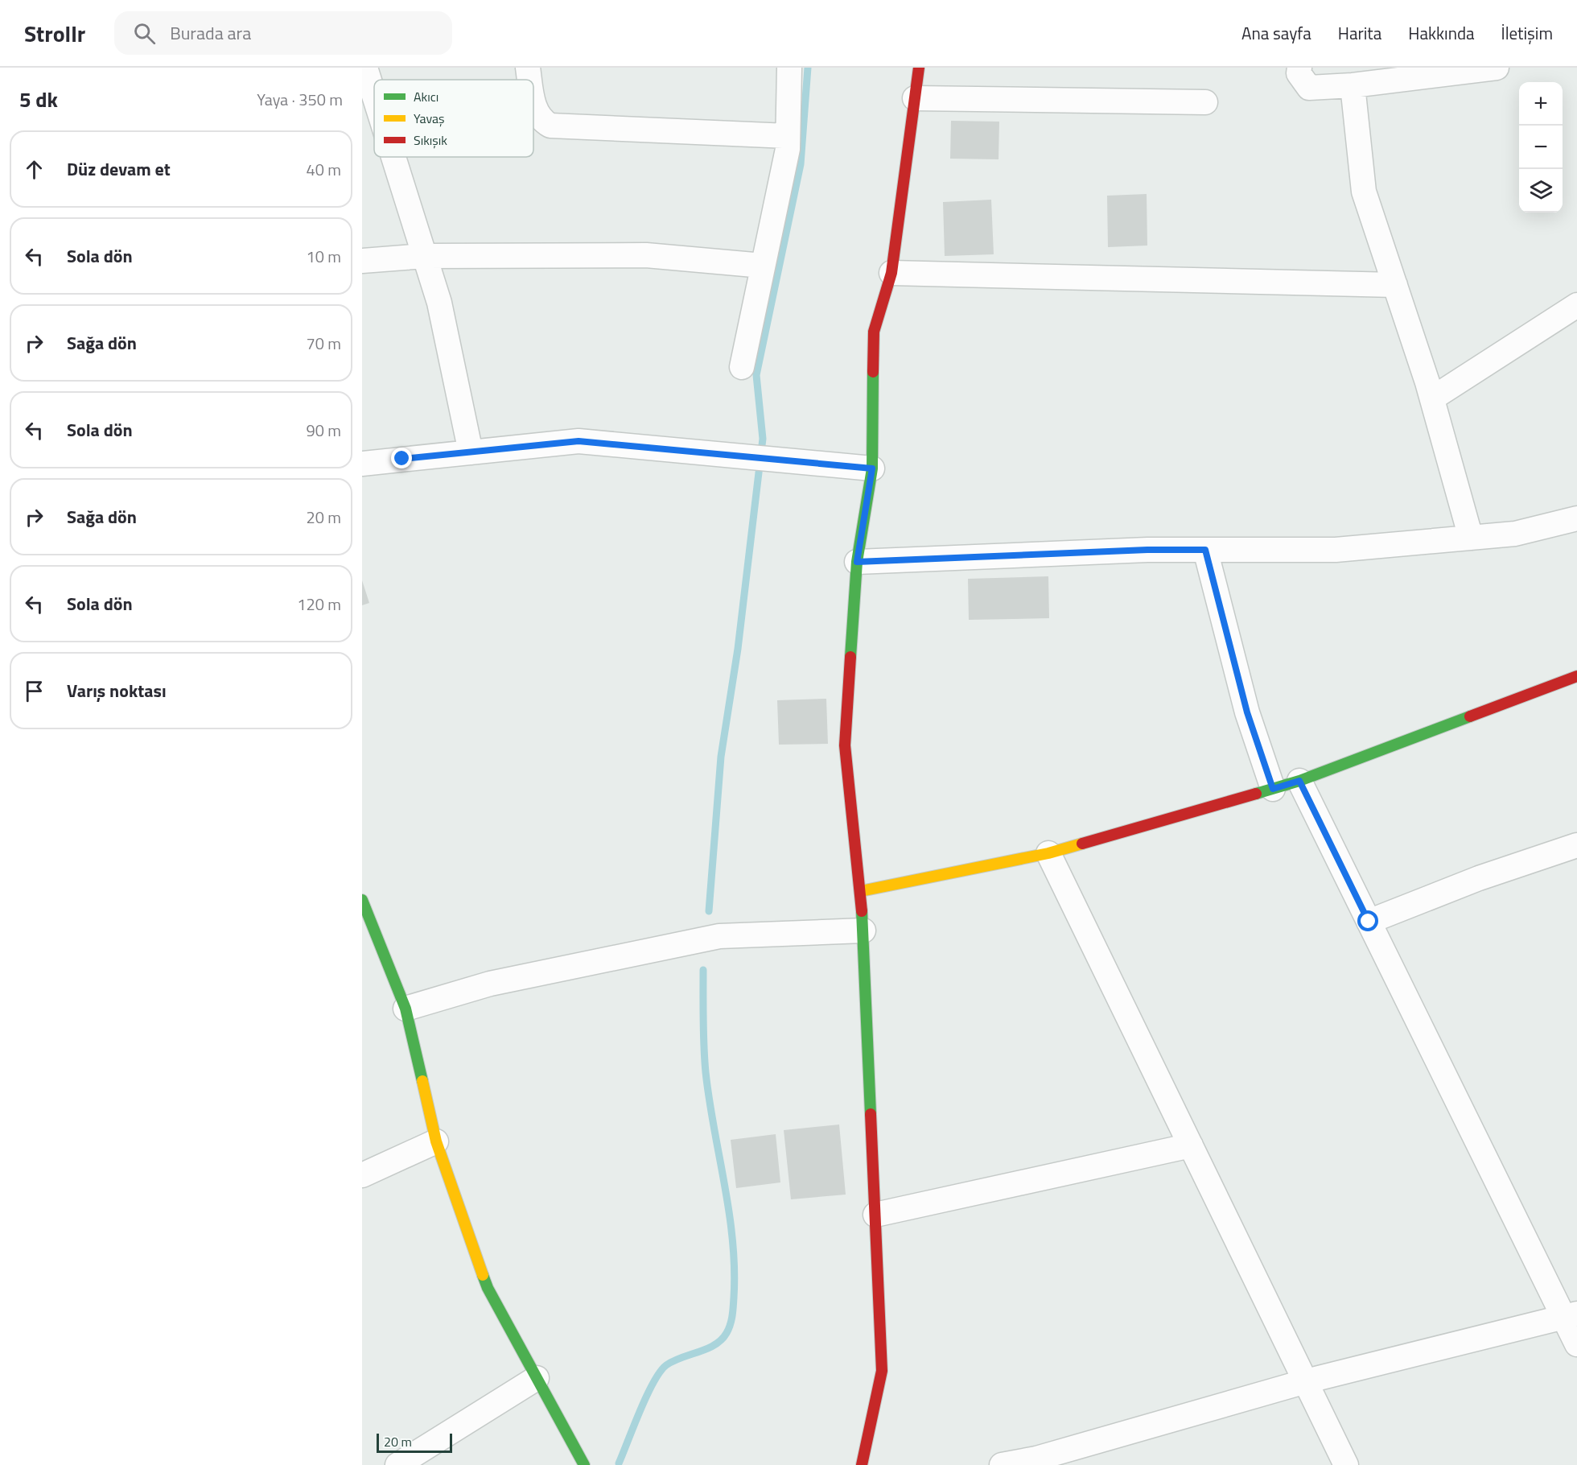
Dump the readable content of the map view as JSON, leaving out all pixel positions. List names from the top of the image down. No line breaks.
{"legend":["Akıcı","Yavaş","Sıkışık"],"scale_bar":"20 m","page":{"header":"Strollr","search":"Burada ara","nav":["Ana sayfa","Harita","Hakkında","İletişim"],"heading":["5 dk","Yaya · 350 m"],"map_buttons":["+","−"],"list":[["Düz devam et","40 m"],["Sola dön","10 m"],["Sağa dön","70 m"],["Sola dön","90 m"],["Sağa dön","20 m"],["Sola dön","120 m"],"Varış noktası"],"scale":"20 m"}}
